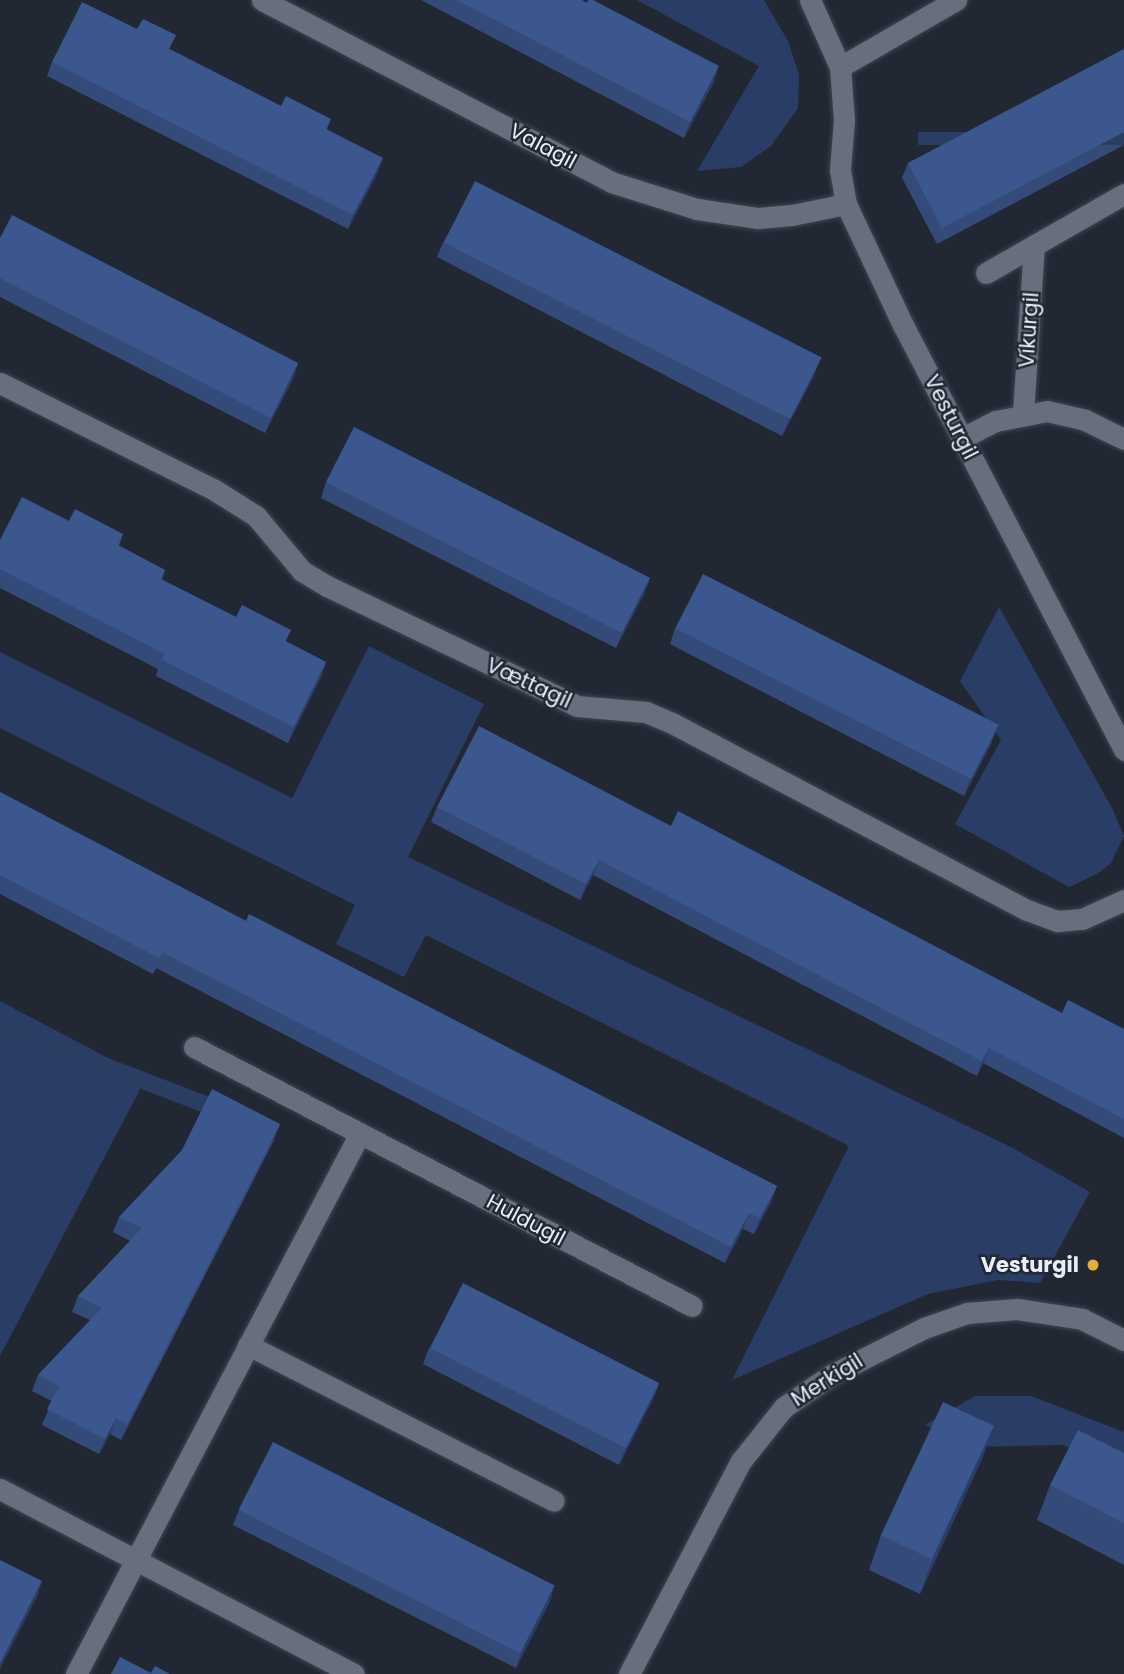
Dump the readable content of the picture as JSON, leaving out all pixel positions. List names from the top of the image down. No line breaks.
{"streets":{"street":["Valagil","Víkurgil","Vesturgil","Vættagil","Huldugil","Merkigil"]},"crossings":[["Valagil","Vesturgil"]],"places":["Vesturgil"]}
